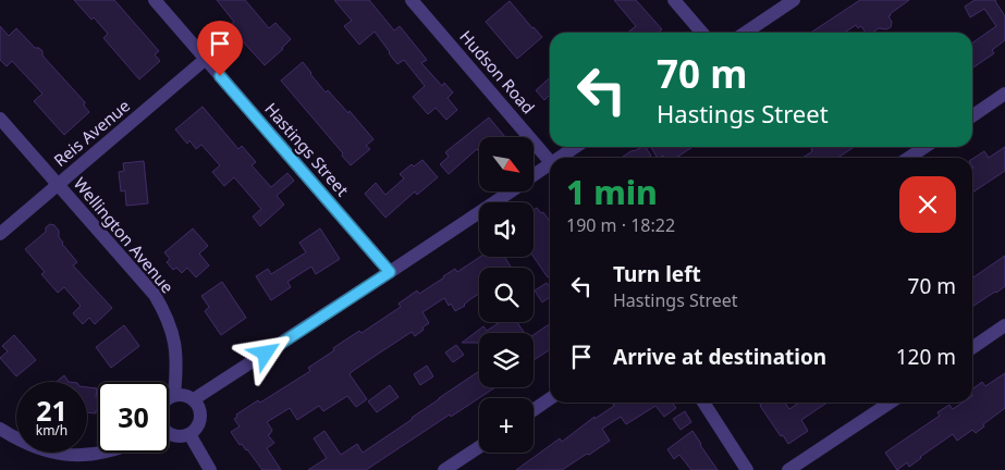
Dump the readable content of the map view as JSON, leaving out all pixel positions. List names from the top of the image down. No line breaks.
{"streets":{"street":["Hudson Road","Reis Avenue","Hastings Street","Wellington Avenue"]},"crossings":[["Reis Avenue","Hastings Street"],["Reis Avenue","Wellington Avenue"]],"north":"bottom right","page":{"turn":["70 m","Hastings Street"],"map_buttons":"+","heading":["1 min","190 m · 18:22"],"list":[{"name":"Turn left","note":"Hastings Street","value":"70 m"},{"name":"Arrive at destination","value":"120 m"}],"speed":"21 km/h","limit":"30"}}
